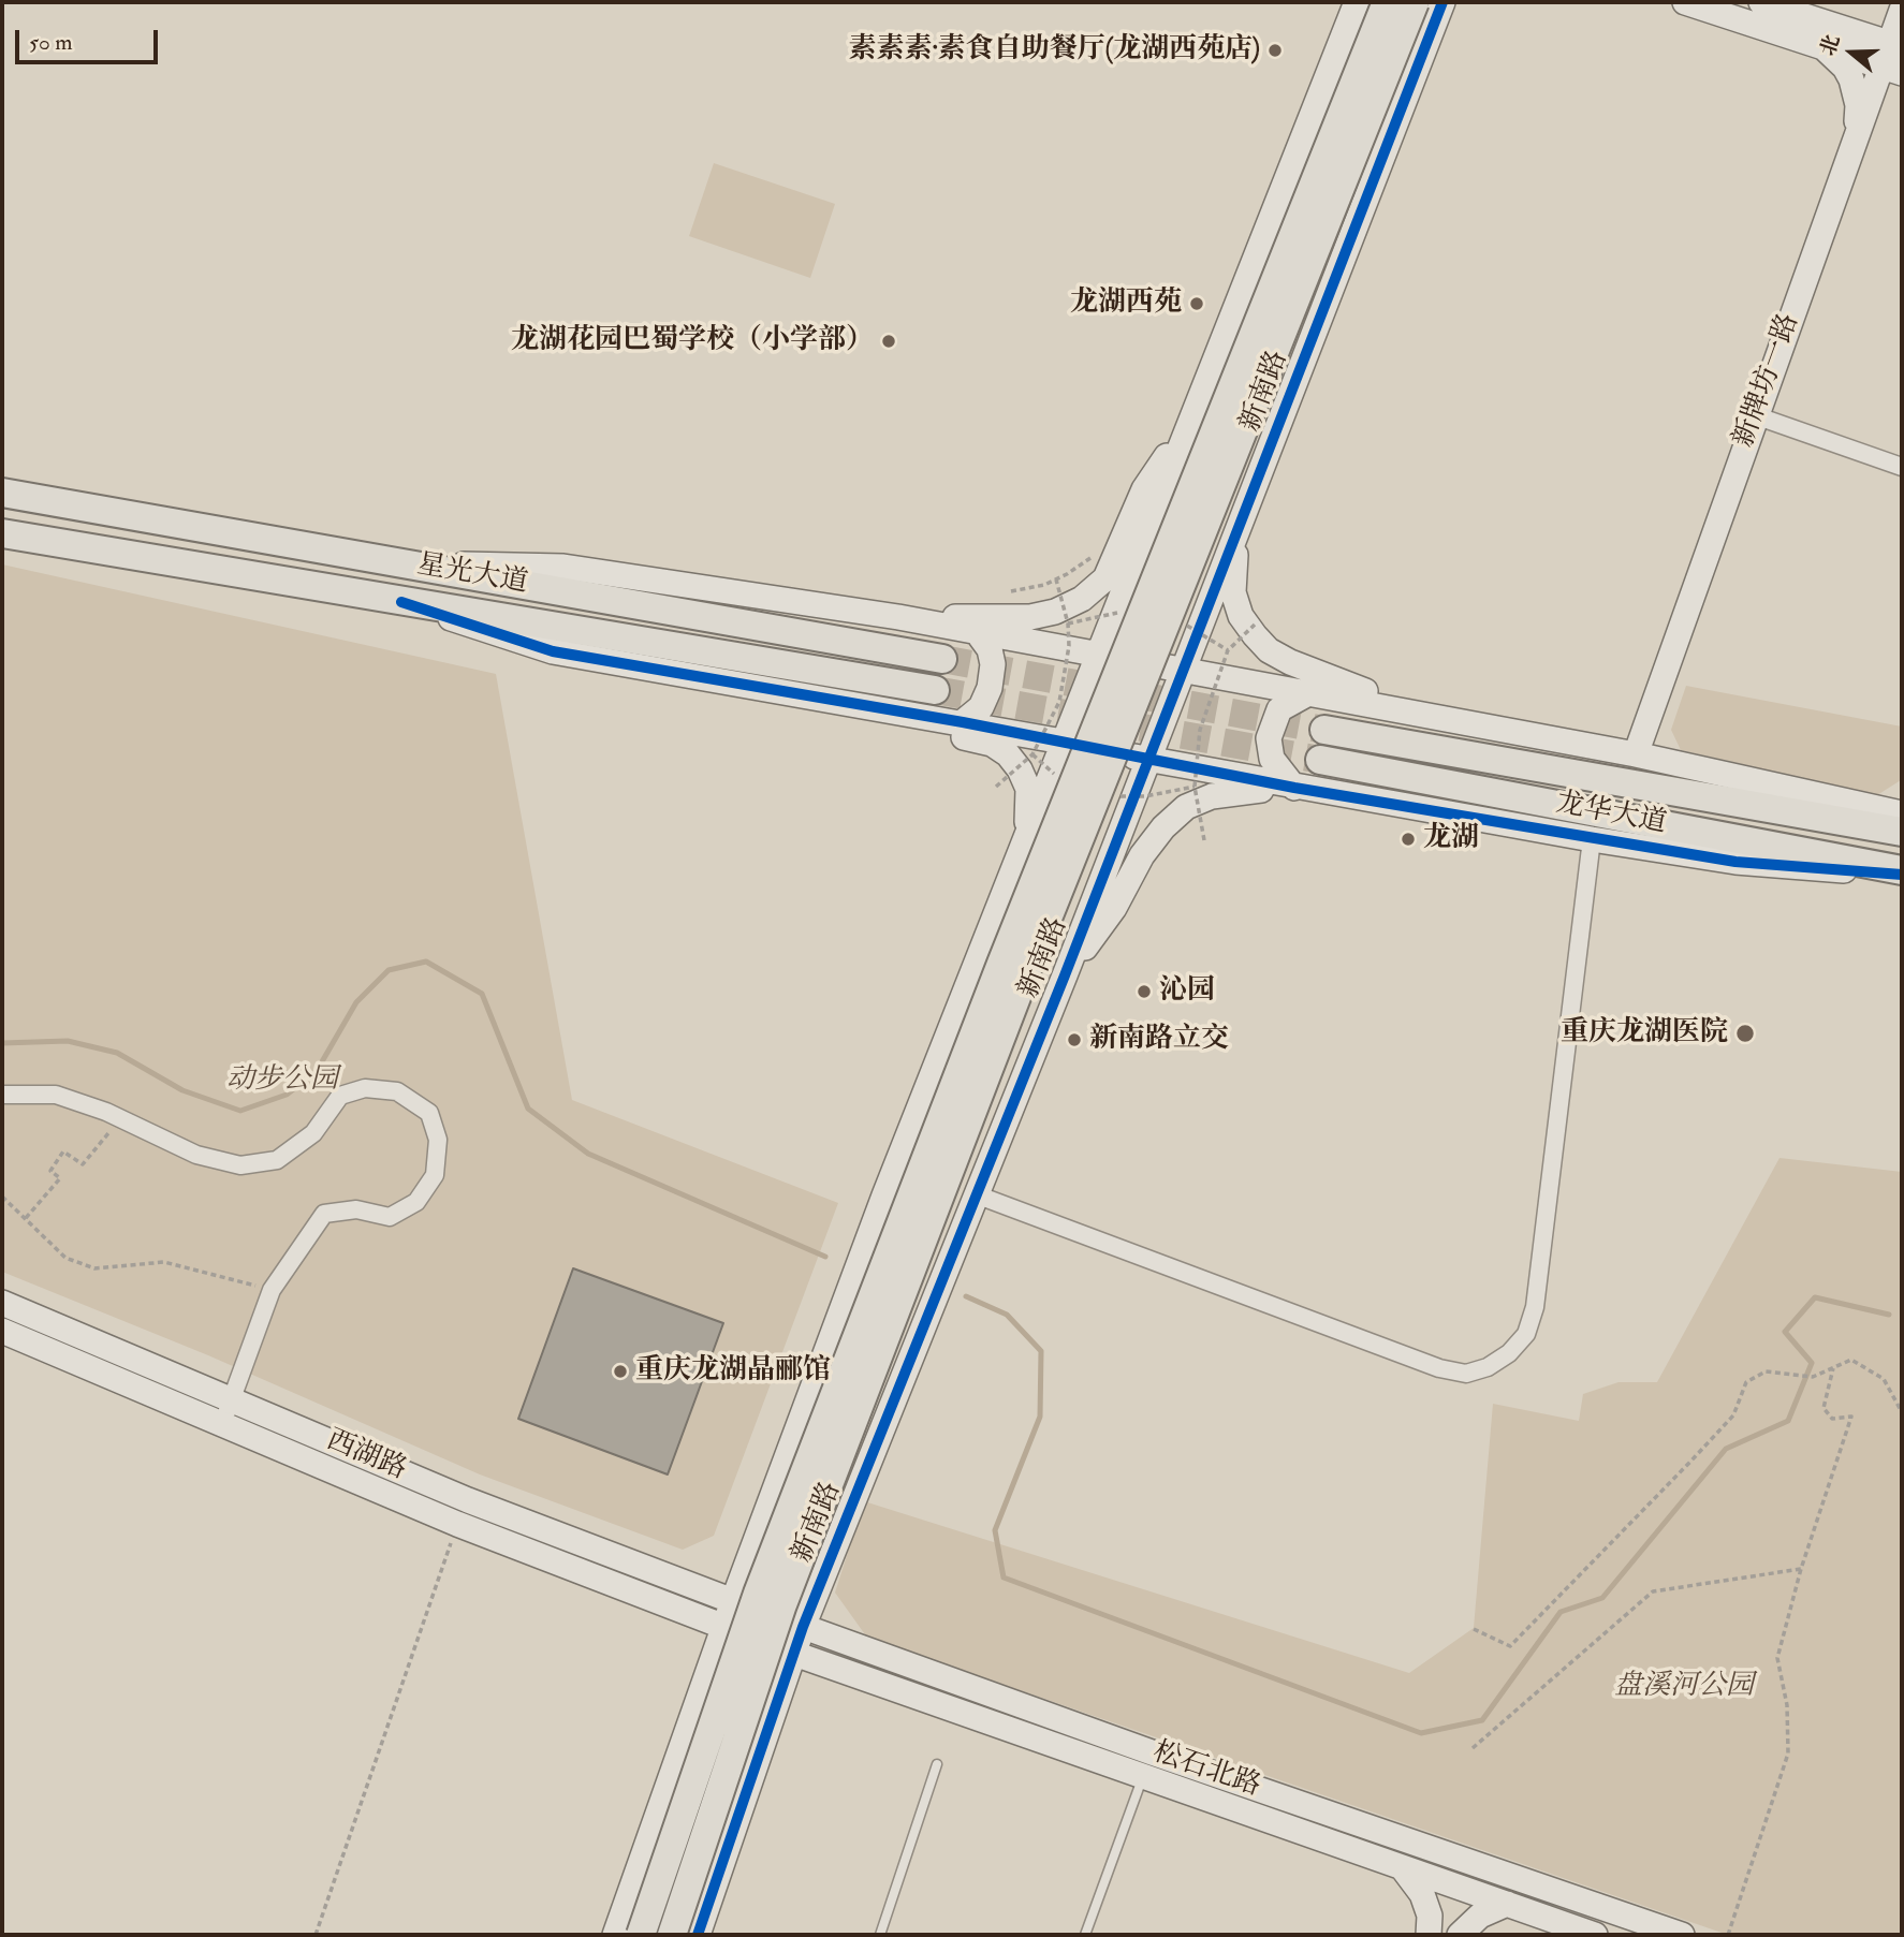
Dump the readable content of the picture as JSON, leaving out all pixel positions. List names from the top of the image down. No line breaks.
{"streets":{"main road":["新南路","星光大道","龙华大道"],"street":["新牌坊一路","西湖路","松石北路"]},"crossings":[["新南路","西湖路"],["新南路","松石北路"],["西湖路","松石北路"]],"parks":["动步公园","盘溪河公园"],"places":["素素素·素食自助餐厅(龙湖西苑店)","龙湖西苑","龙湖花园巴蜀学校（小学部）","龙湖","沁园","重庆龙湖医院","新南路立交","重庆龙湖晶郦馆"],"scale_bar":"50 m","north":"left"}
